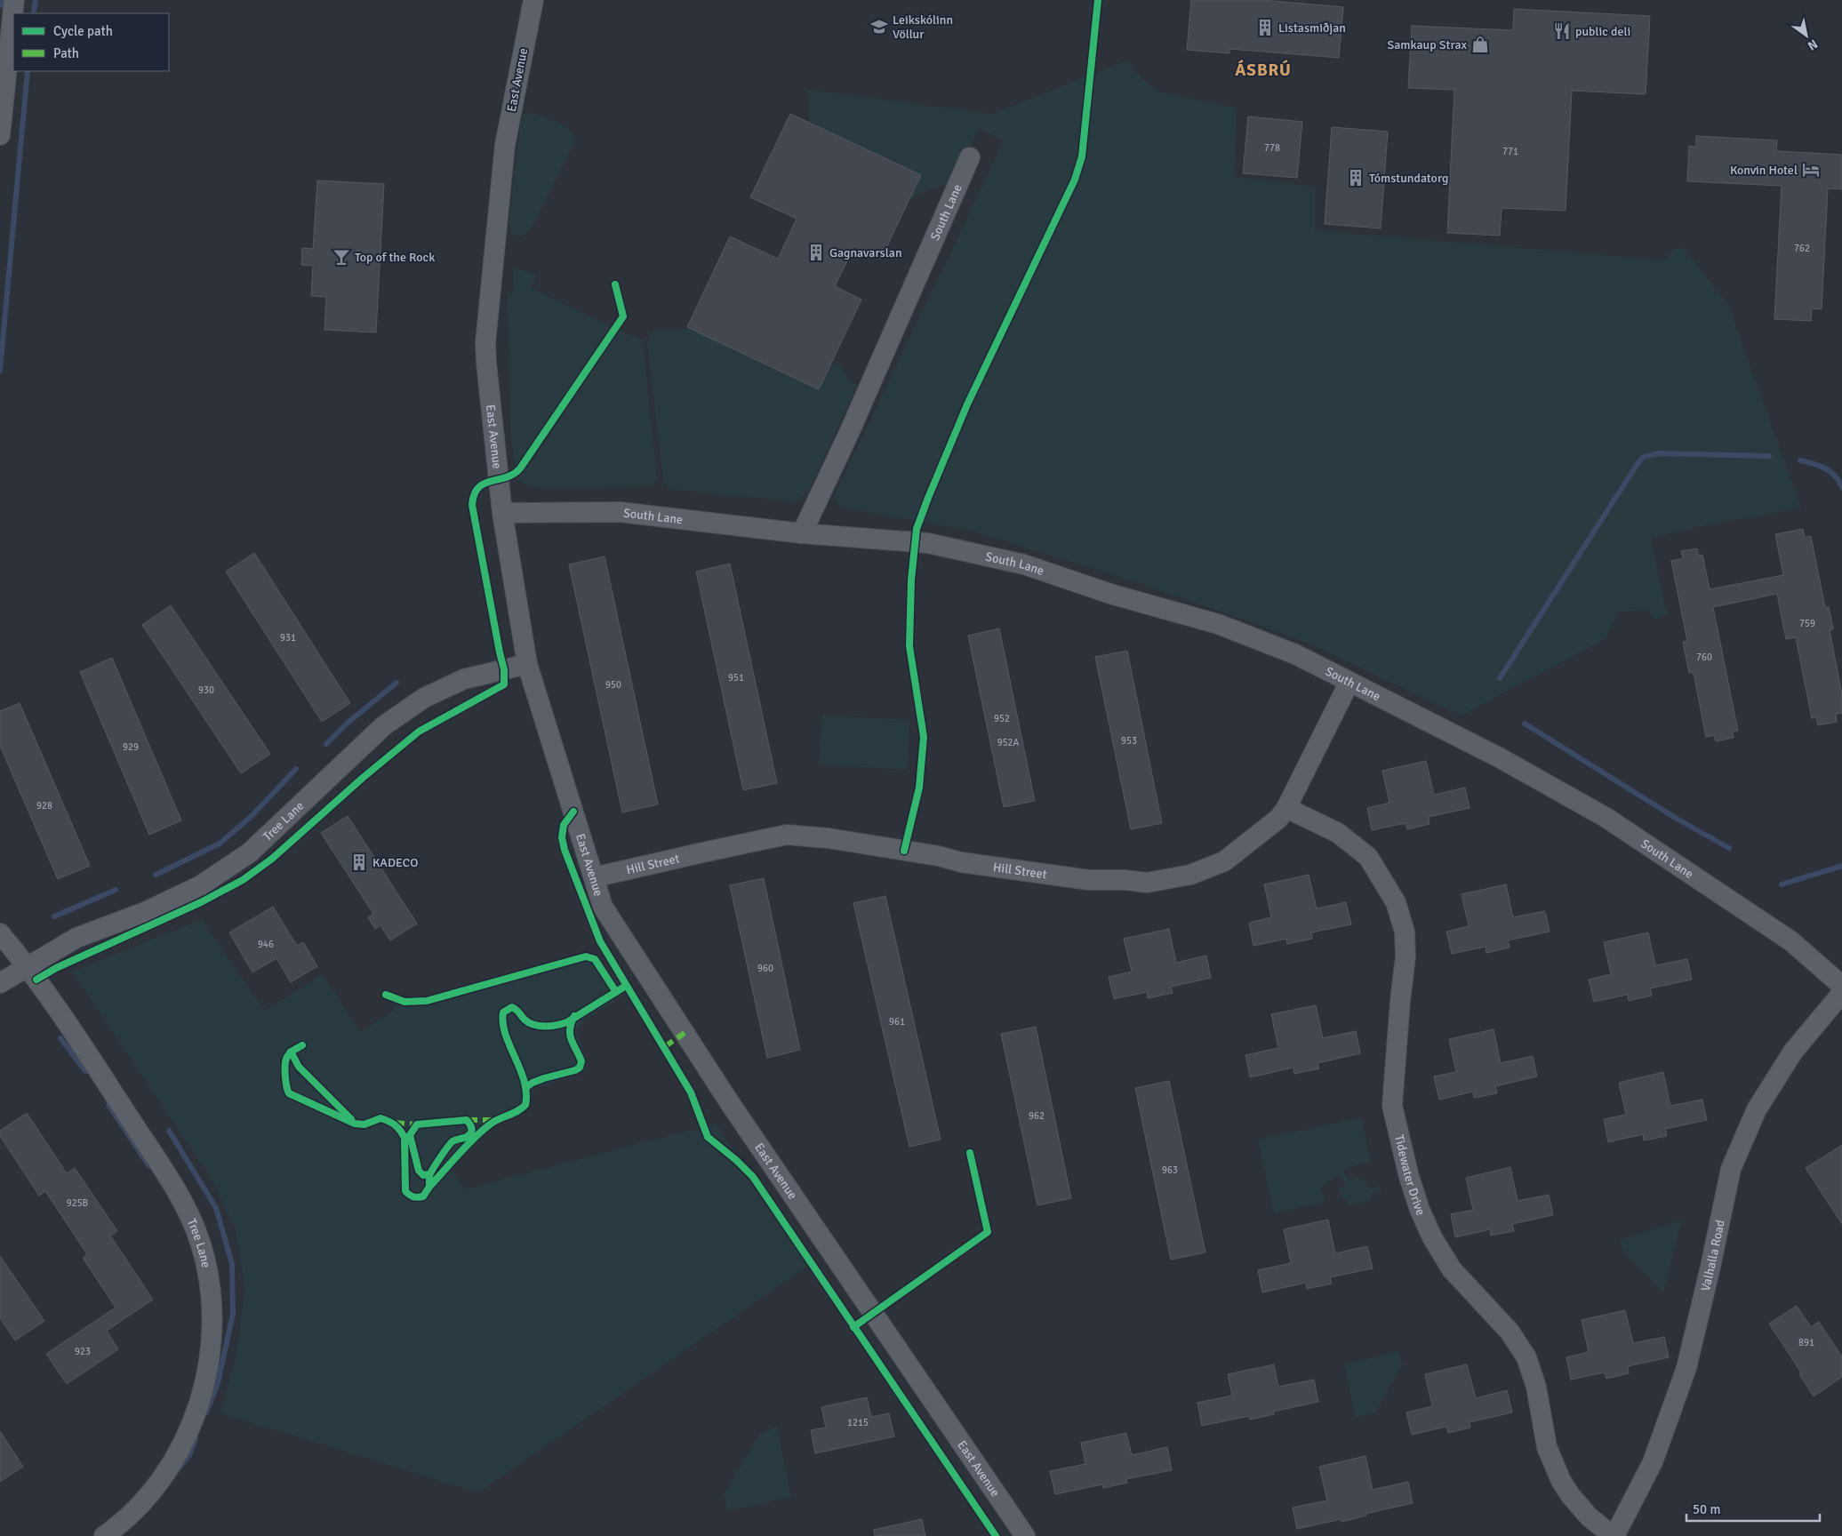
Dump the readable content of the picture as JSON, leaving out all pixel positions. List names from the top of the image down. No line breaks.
{"streets":{"street":["East Avenue","South Lane","Tree Lane","Hill Street","Tidewater Drive","Valhalla Road"]},"crossings":[["East Avenue","South Lane"],["East Avenue","Tree Lane"],["East Avenue","Hill Street"],["South Lane","Hill Street"],["Hill Street","Tidewater Drive"],["Tidewater Drive","Valhalla Road"]],"districts":["ÁSBRÚ"],"places":{"school or university":["Leikskólinn Völlur"],"building":["Listasmiðjan","Tómstundatorg","Gagnavarslan","KADECO"],"restaurant":["public deli"],"shop":["Samkaup Strax"],"hotel":["Konvin Hotel"],"bar":["Top of the Rock"]},"house_numbers":["778","771","762","759","931","760","951","950","930","952","953","952A","929","928","946","960","961","962","963","925B","891","923","1215"],"legend":["Cycle path","Path"],"scale_bar":"50 m","north":"bottom right"}
